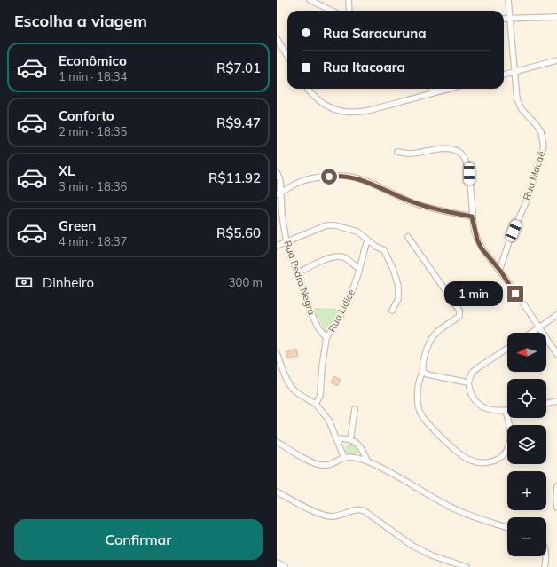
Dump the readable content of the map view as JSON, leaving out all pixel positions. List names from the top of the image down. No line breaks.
{"streets":{"street":["Rua Macaé","Rua Pedra Negra","Rua Lidice"]},"crossings":[["Rua Pedra Negra","Rua Lidice"]],"north":"left","page":{"heading":"Escolha a viagem","banner":["Rua Saracuruna","Rua Itacoara"],"list":[{"name":"Econômico","note":"1 min · 18:34","value":"R$7.01"},{"name":"Conforto","note":"2 min · 18:35","value":"R$9.47"},{"name":"XL","note":"3 min · 18:36","value":"R$11.92"},{"name":"Green","note":"4 min · 18:37","value":"R$5.60"}],"pay":["Dinheiro","300 m"],"bubble":"1 min","map_buttons":["+","−"],"buttons":"Confirmar"}}
